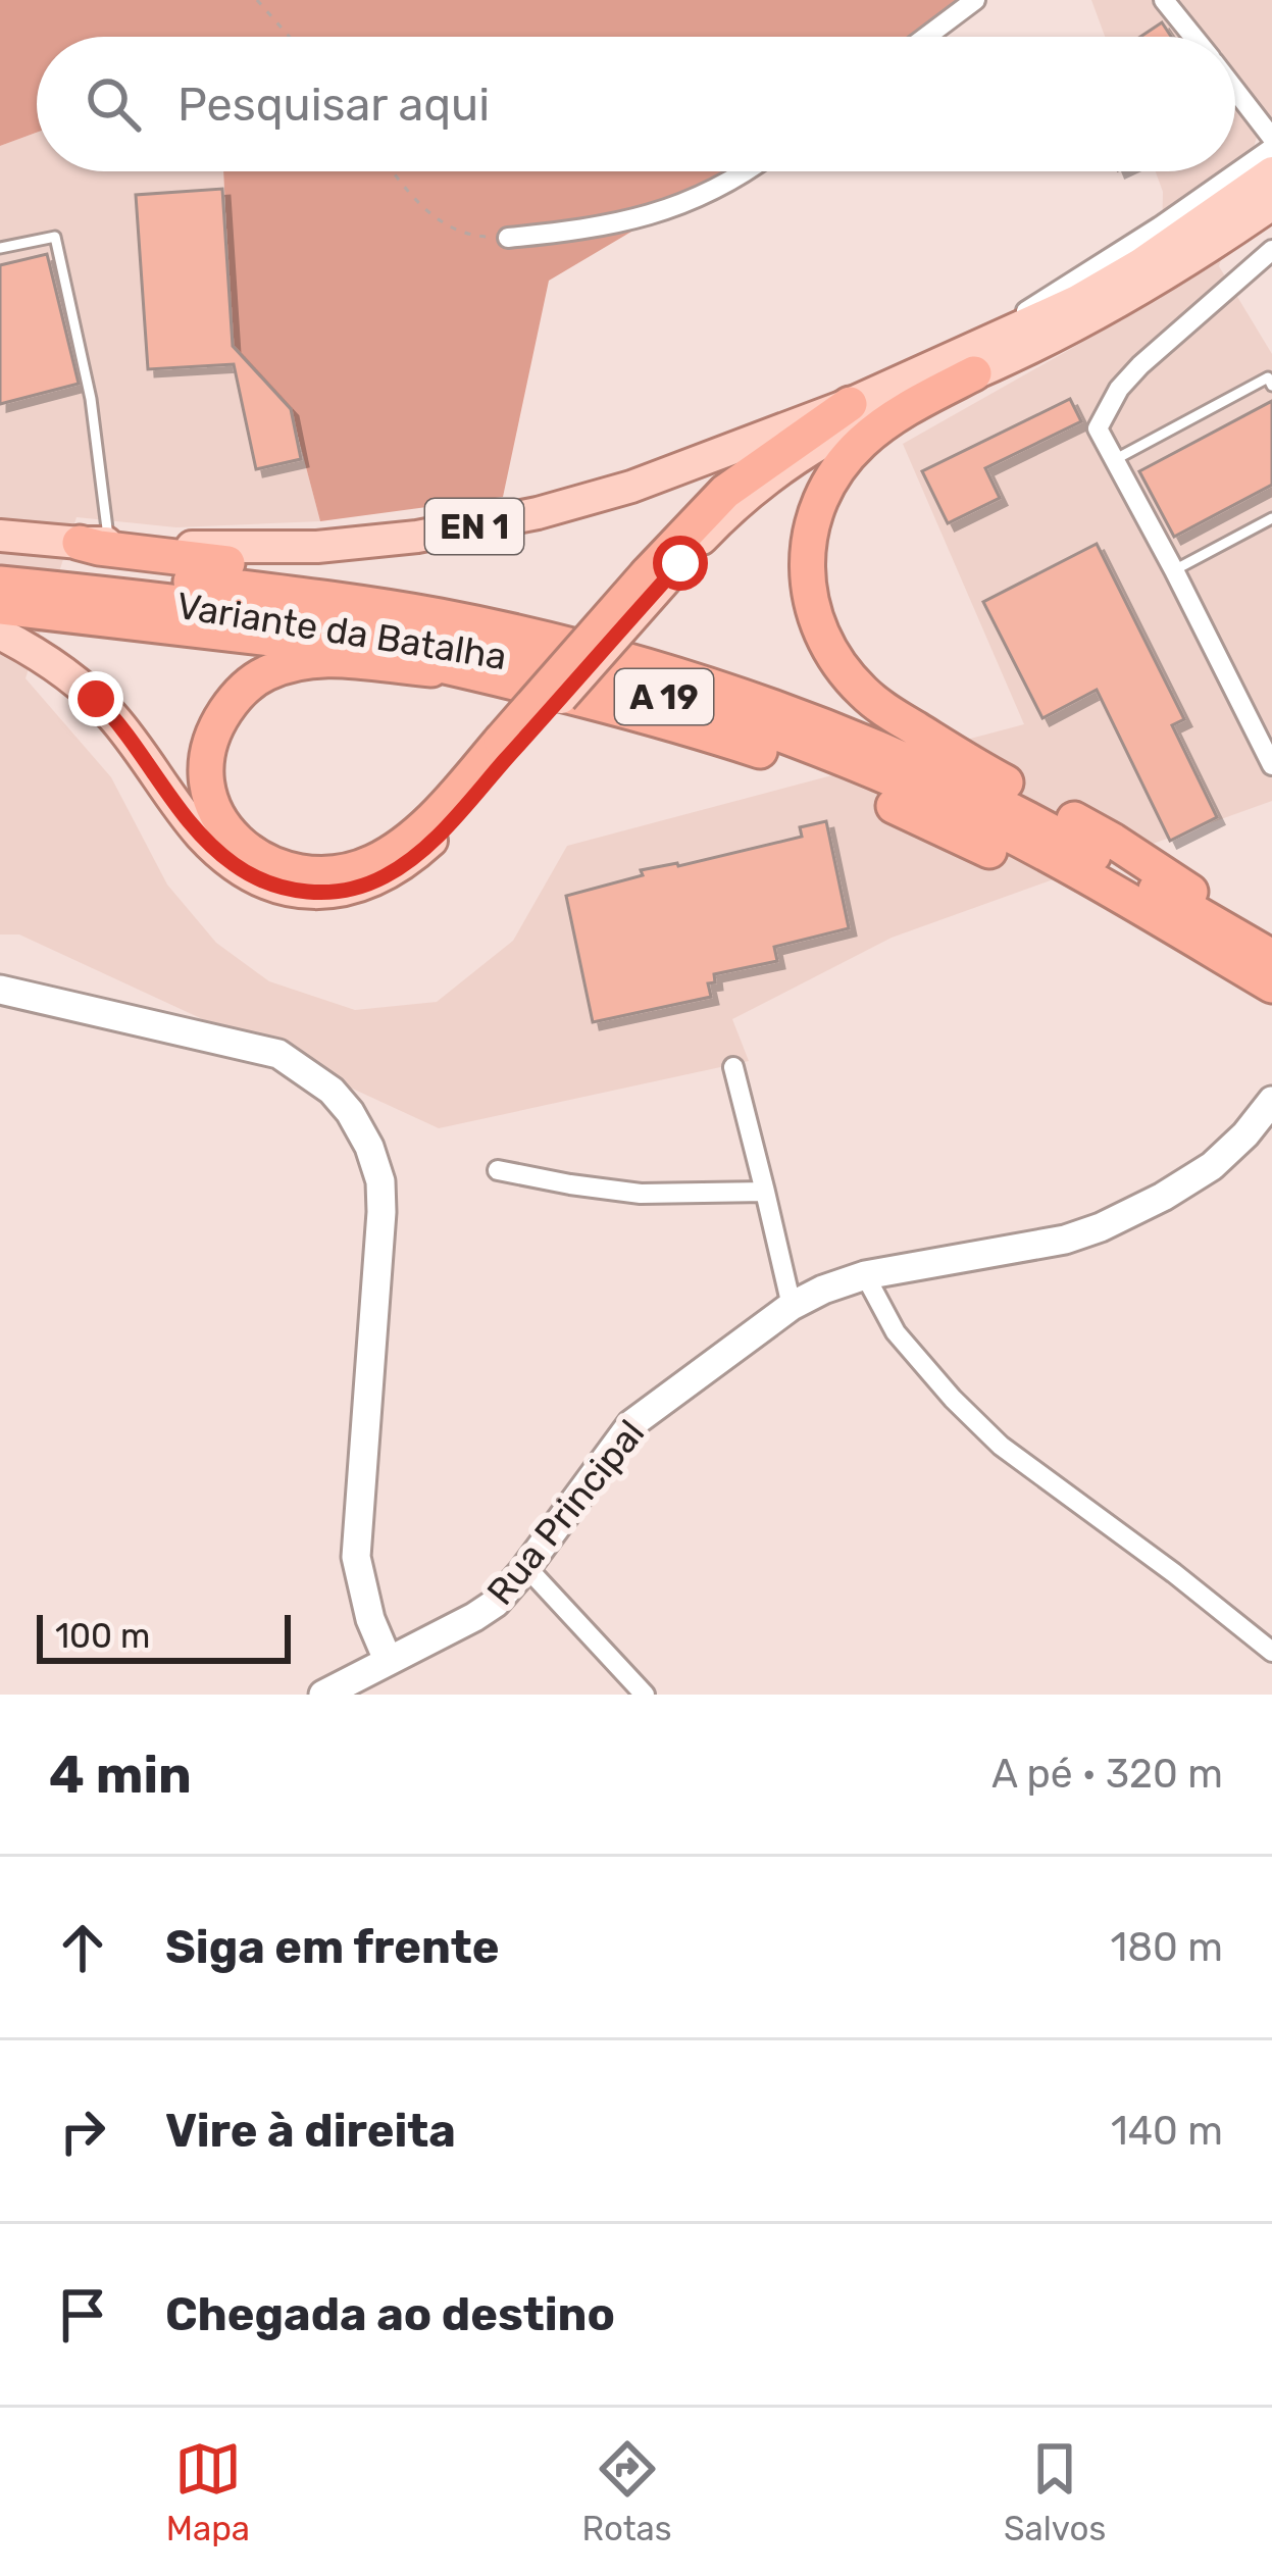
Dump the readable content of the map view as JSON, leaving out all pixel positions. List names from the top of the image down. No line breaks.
{"streets":{"highway":["Variante da Batalha","A 19"],"main road":["EN 1"],"street":["Rua Principal"]},"scale_bar":"100 m","page":{"search":"Pesquisar aqui","scale":"100 m","heading":["4 min","A pé · 320 m"],"list":[["Siga em frente","180 m"],["Vire à direita","140 m"],"Chegada ao destino"],"nav":["Mapa","Rotas","Salvos"]}}
